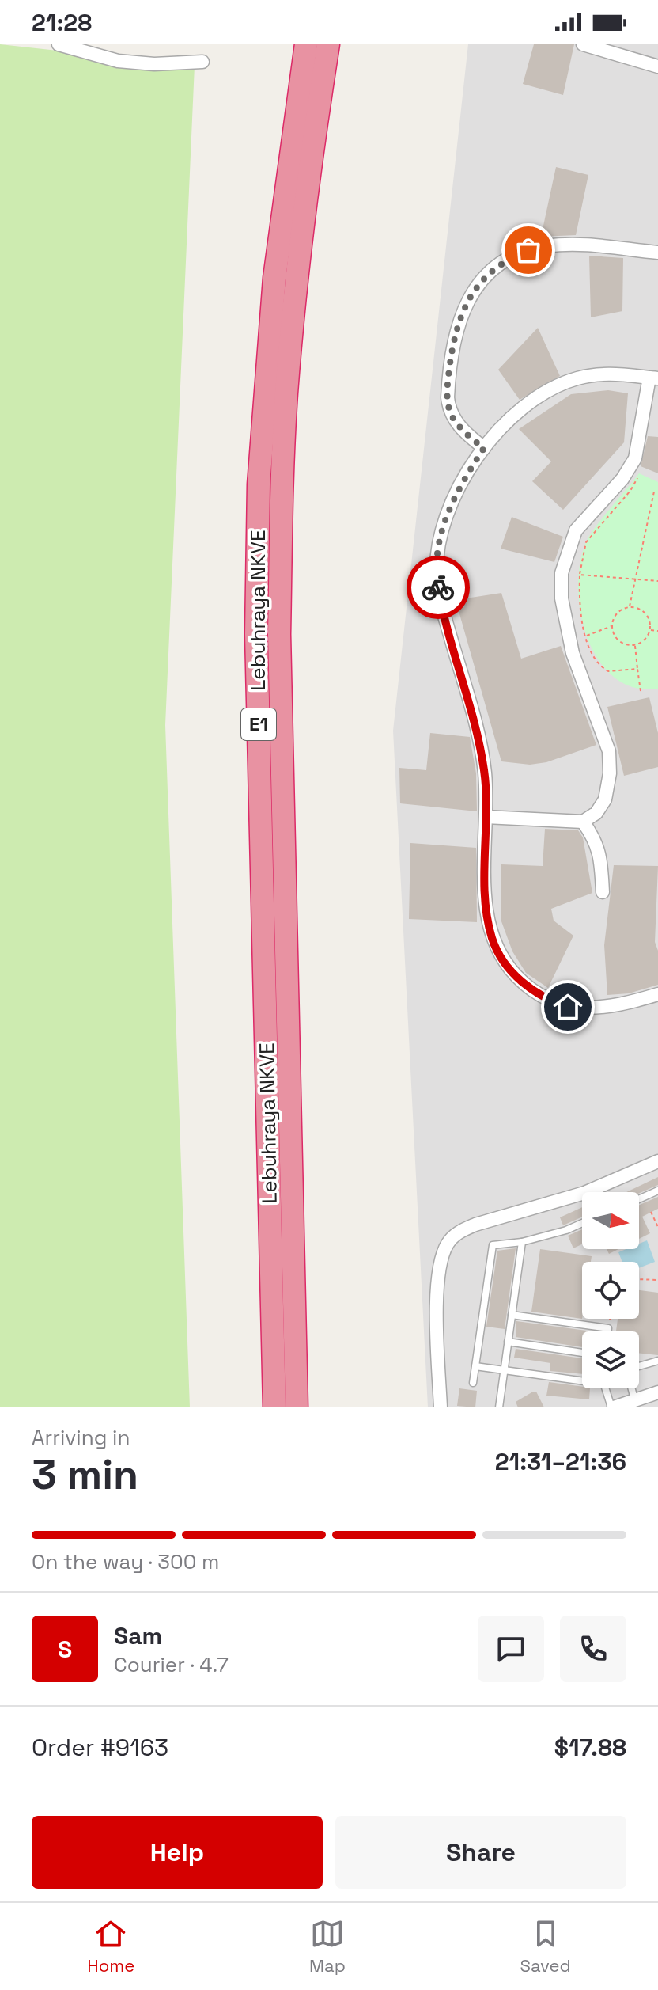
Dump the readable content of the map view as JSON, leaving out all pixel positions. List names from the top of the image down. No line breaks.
{"streets":{"highway":["Lebuhraya NKVE","E1"]},"north":"right","page":{"status":"21:28","heading":["3 min","Arriving in","21:31–21:36"],"panel":["Sam","Courier · 4.7","Order #9163","$17.88"],"bar":"On the way · 300 m","round":"S","buttons":["Help","Share"],"tabs":["Home","Map","Saved"]}}
